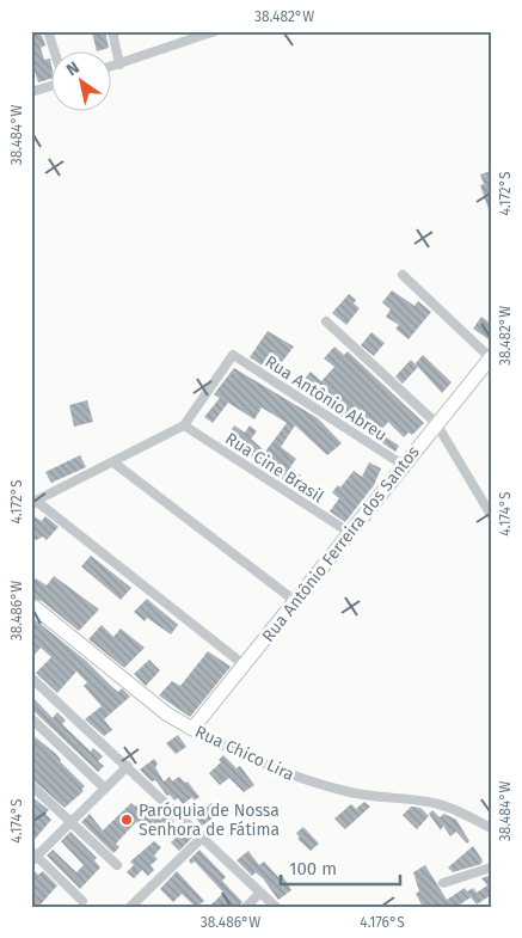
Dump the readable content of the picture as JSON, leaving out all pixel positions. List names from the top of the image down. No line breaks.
{"streets":{"street":["Rua Antônio Abreu","Rua Cine Brasil","Rua Antônio Ferreira dos Santos","Rua Chico Lira"]},"crossings":[["Rua Antônio Abreu","Rua Cine Brasil"],["Rua Antônio Abreu","Rua Antônio Ferreira dos Santos"],["Rua Cine Brasil","Rua Antônio Ferreira dos Santos"],["Rua Antônio Ferreira dos Santos","Rua Chico Lira"]],"places":["Paróquia de Nossa Senhora de Fátima"],"scale_bar":"100 m","north":"top left","coordinates":["38.482°W","38.484°W","4.172°S","4.174°S","38.486°W","4.176°S"]}
